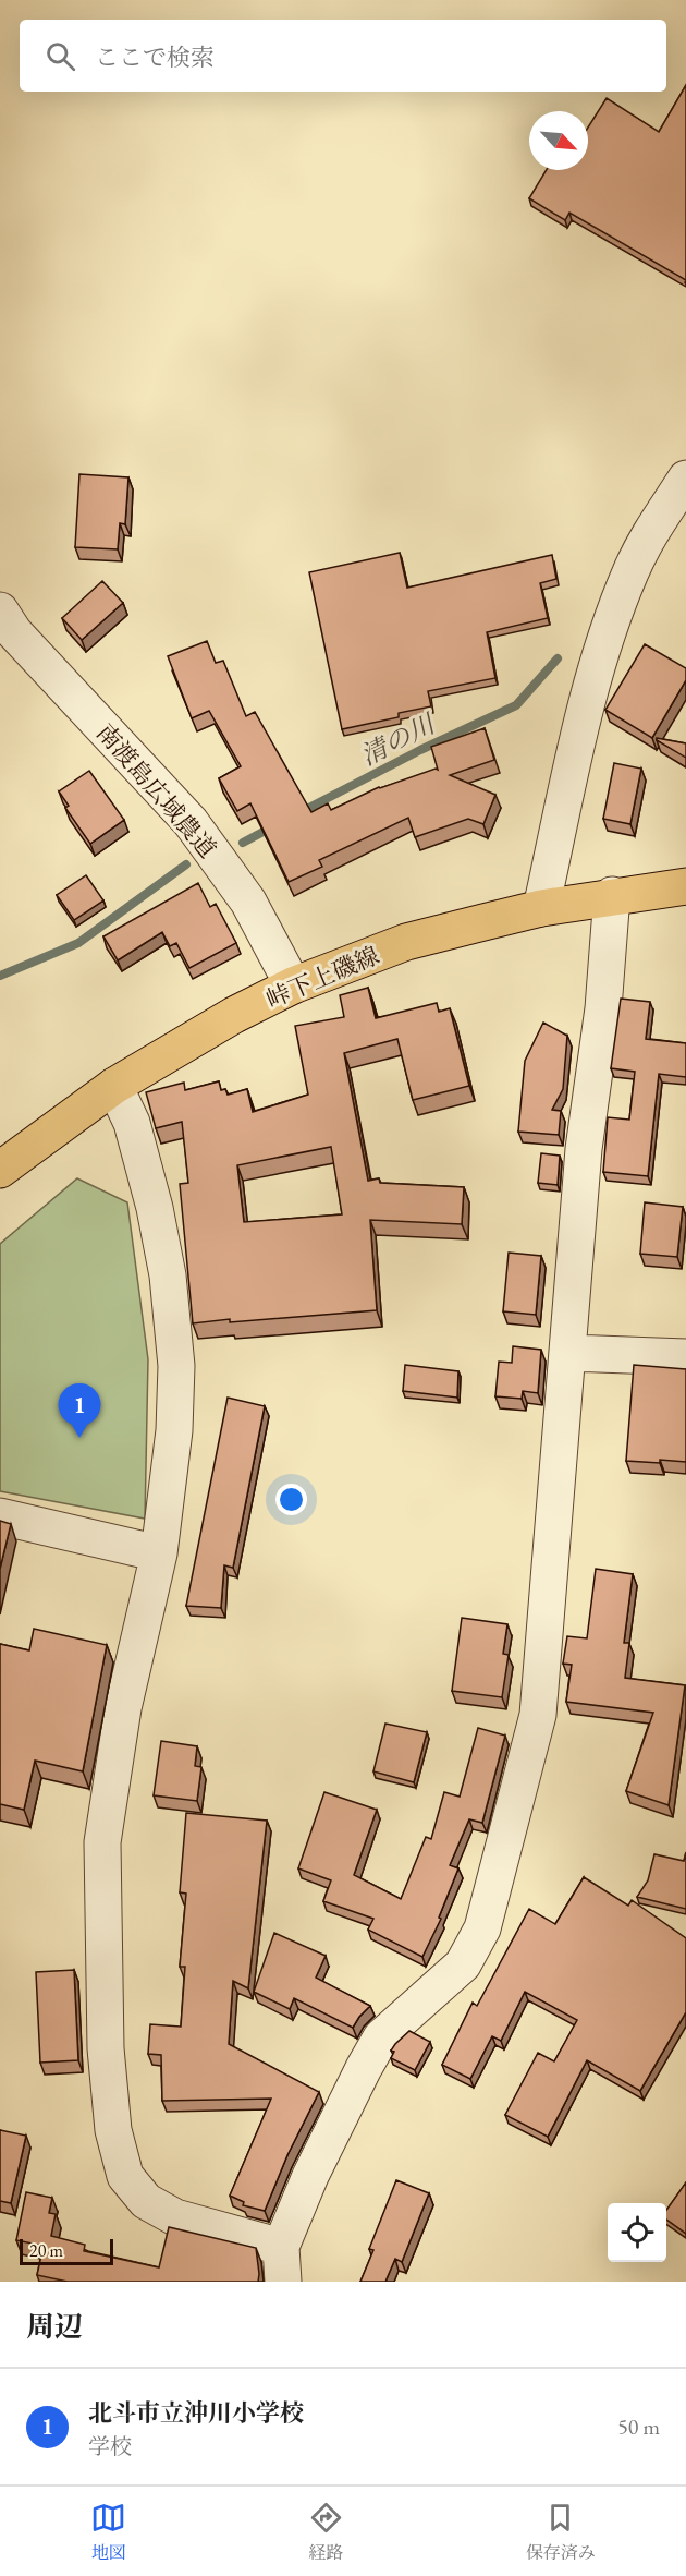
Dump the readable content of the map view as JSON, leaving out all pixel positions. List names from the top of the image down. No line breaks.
{"streets":{"main road":["峠下上磯線"],"street":["南渡島広域農道"]},"crossings":[["南渡島広域農道","峠下上磯線"]],"water":["清の川"],"scale_bar":"20 m","north":"bottom right","page":{"search":"ここで検索","pins":"1","scale":"20 m","heading":"周辺","list":[{"mark":"1","name":"北斗市立沖川小学校","note":"学校","value":"50 m"}],"nav":["地図","経路","保存済み"]}}
